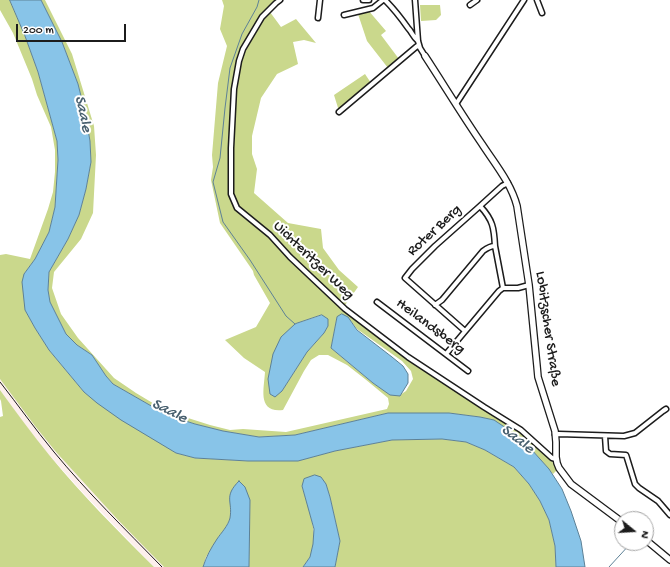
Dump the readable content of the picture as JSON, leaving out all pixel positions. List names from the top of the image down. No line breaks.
{"streets":{"street":["Roter Berg","Uichteritzer Weg","Heilandsberg","Lobitzscher Straße"]},"crossings":[["Uichteritzer Weg","Lobitzscher Straße"]],"water":["Saale"],"scale_bar":"200 m","north":"right"}
